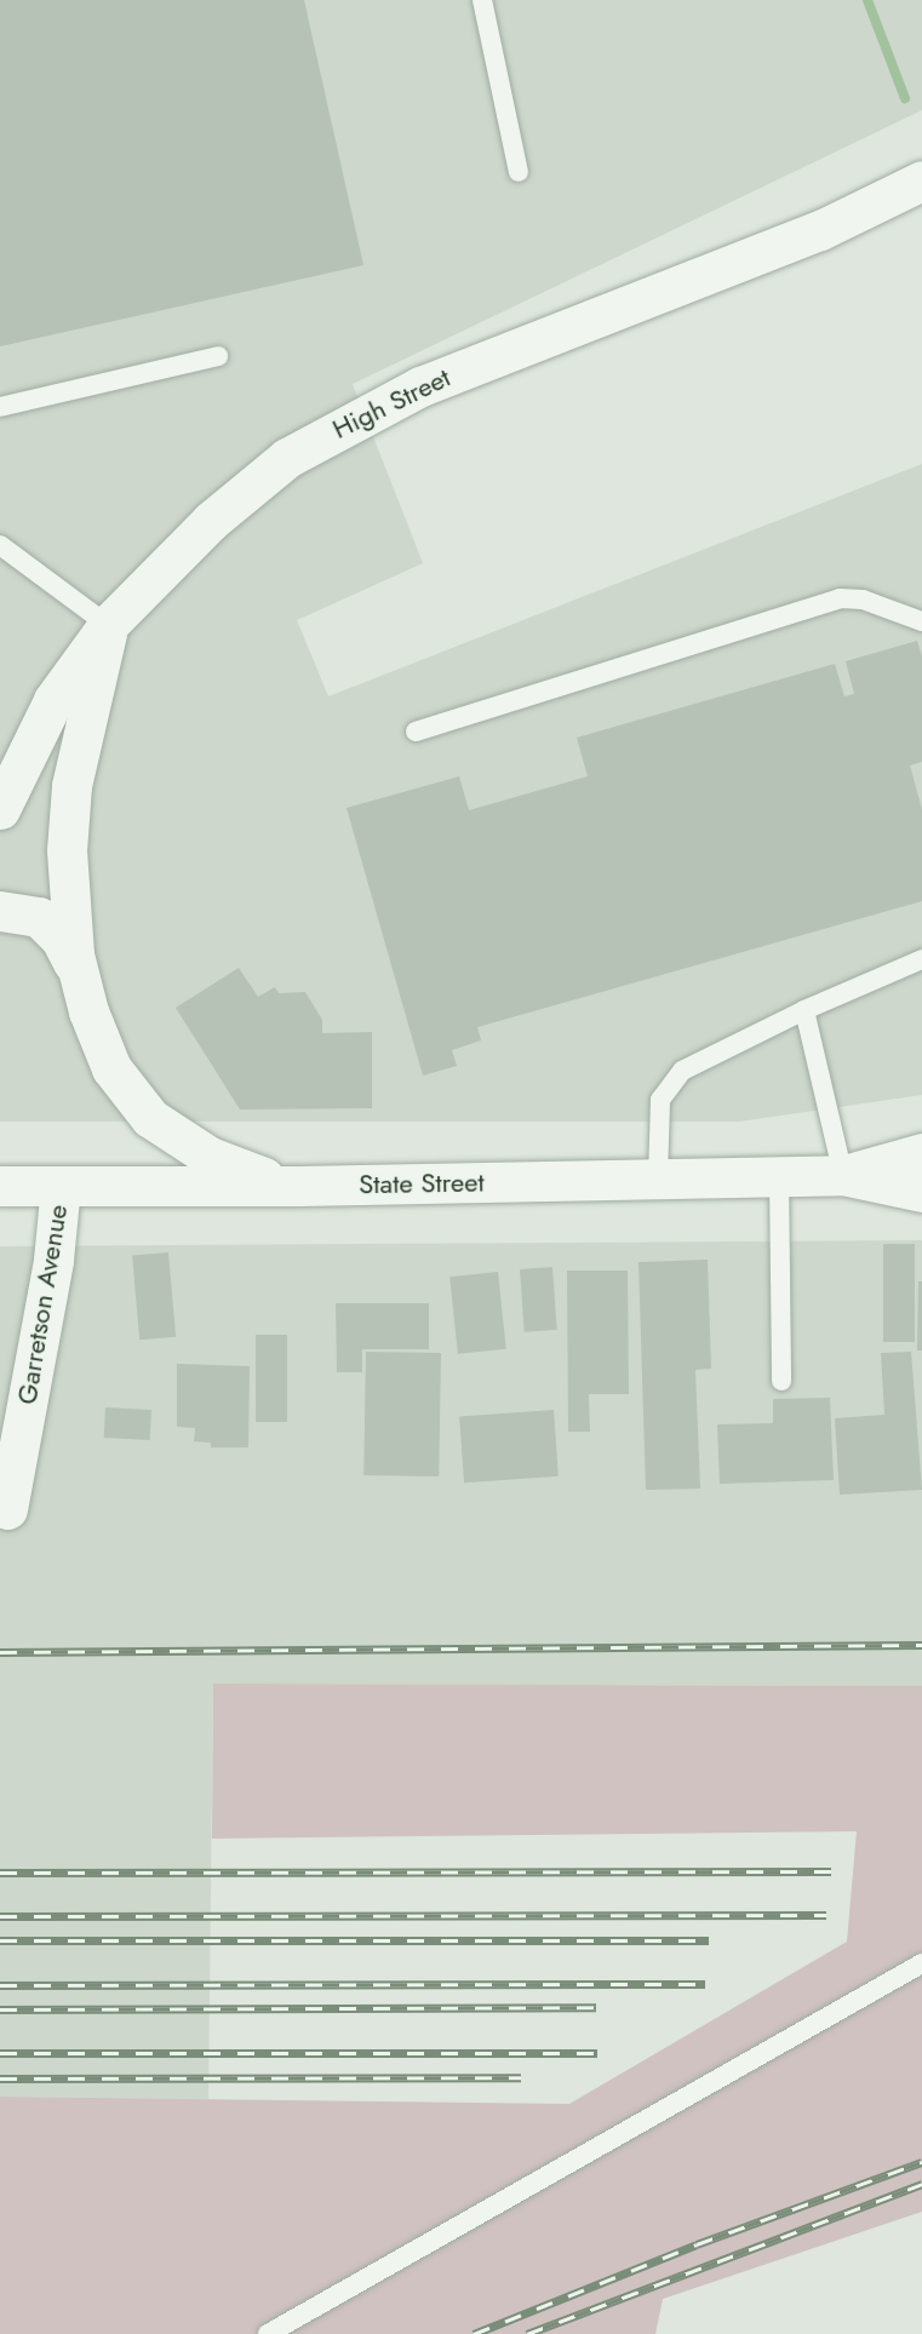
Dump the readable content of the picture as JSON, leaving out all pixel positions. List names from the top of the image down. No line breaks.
{"streets":{"street":["High Street","State Street","Garretson Avenue"]},"crossings":[["State Street","Garretson Avenue"]]}
